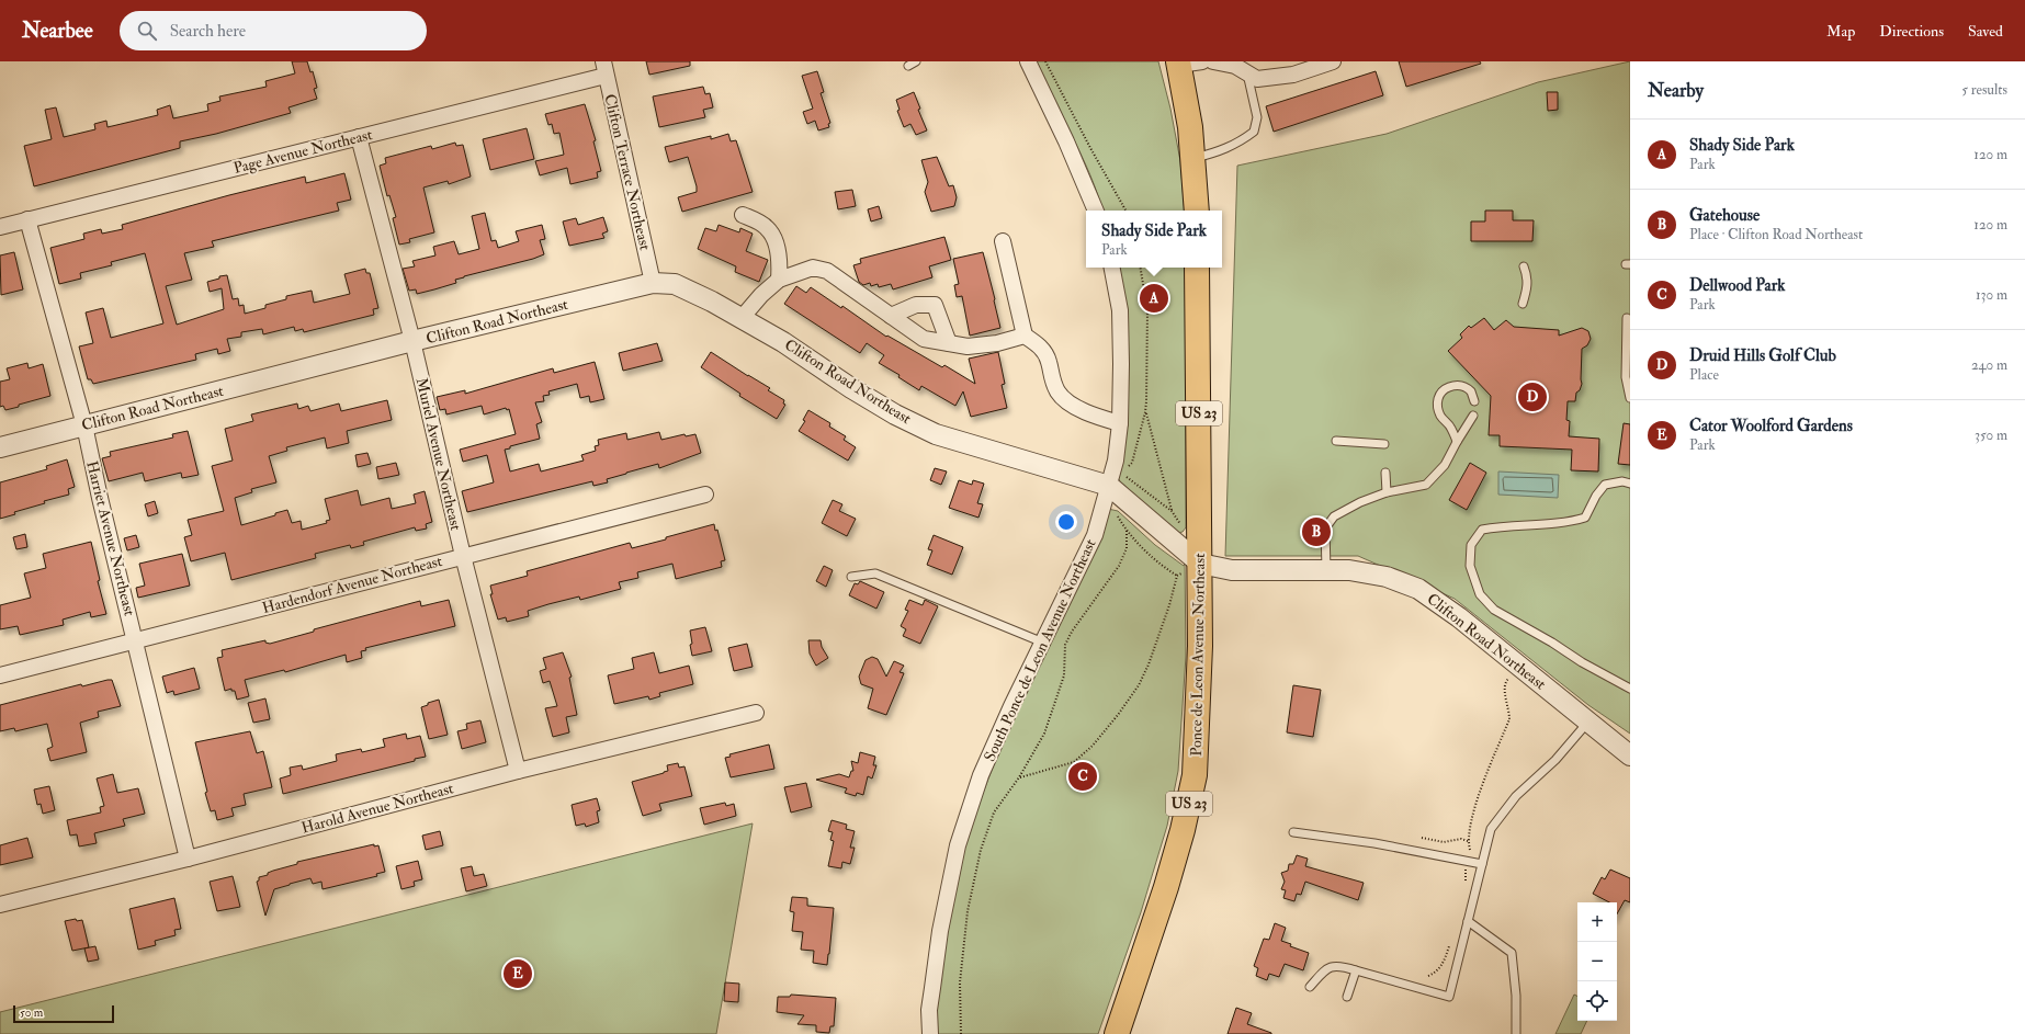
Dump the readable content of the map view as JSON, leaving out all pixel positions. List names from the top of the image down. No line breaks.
{"streets":{"highway":["US 23","Ponce de Leon Avenue Northeast"],"street":["Page Avenue Northeast","Clifton Terrace Northeast","Clifton Road Northeast","Muriel Avenue Northeast","Harriet Avenue Northeast","Hardendorf Avenue Northeast","South Ponce de Leon Avenue Northeast","Harold Avenue Northeast"]},"crossings":[["Page Avenue Northeast","Clifton Terrace Northeast"],["Page Avenue Northeast","Muriel Avenue Northeast"],["Page Avenue Northeast","Harriet Avenue Northeast"],["Clifton Terrace Northeast","Clifton Road Northeast"],["Clifton Road Northeast","Muriel Avenue Northeast"],["Clifton Road Northeast","Harriet Avenue Northeast"],["Clifton Road Northeast","South Ponce de Leon Avenue Northeast"],["Clifton Road Northeast","Ponce de Leon Avenue Northeast"],["Muriel Avenue Northeast","Hardendorf Avenue Northeast"],["Muriel Avenue Northeast","Harold Avenue Northeast"],["Harriet Avenue Northeast","Hardendorf Avenue Northeast"],["Harriet Avenue Northeast","Harold Avenue Northeast"]],"scale_bar":"50 m","page":{"header":"Nearbee","search":"Search here","nav":["Map","Directions","Saved"],"heading":["Nearby","5 results"],"list":[{"mark":"A","name":"Shady Side Park","note":"Park","value":"120 m"},{"mark":"B","name":"Gatehouse","note":"Place · Clifton Road Northeast","value":"120 m"},{"mark":"C","name":"Dellwood Park","note":"Park","value":"130 m"},{"mark":"D","name":"Druid Hills Golf Club","note":"Place","value":"240 m"},{"mark":"E","name":"Cator Woolford Gardens","note":"Park","value":"350 m"}],"popup":["Shady Side Park","Park"],"pins":["A","D","B","C","E"],"map_buttons":["+","−"],"scale":"50 m"}}
